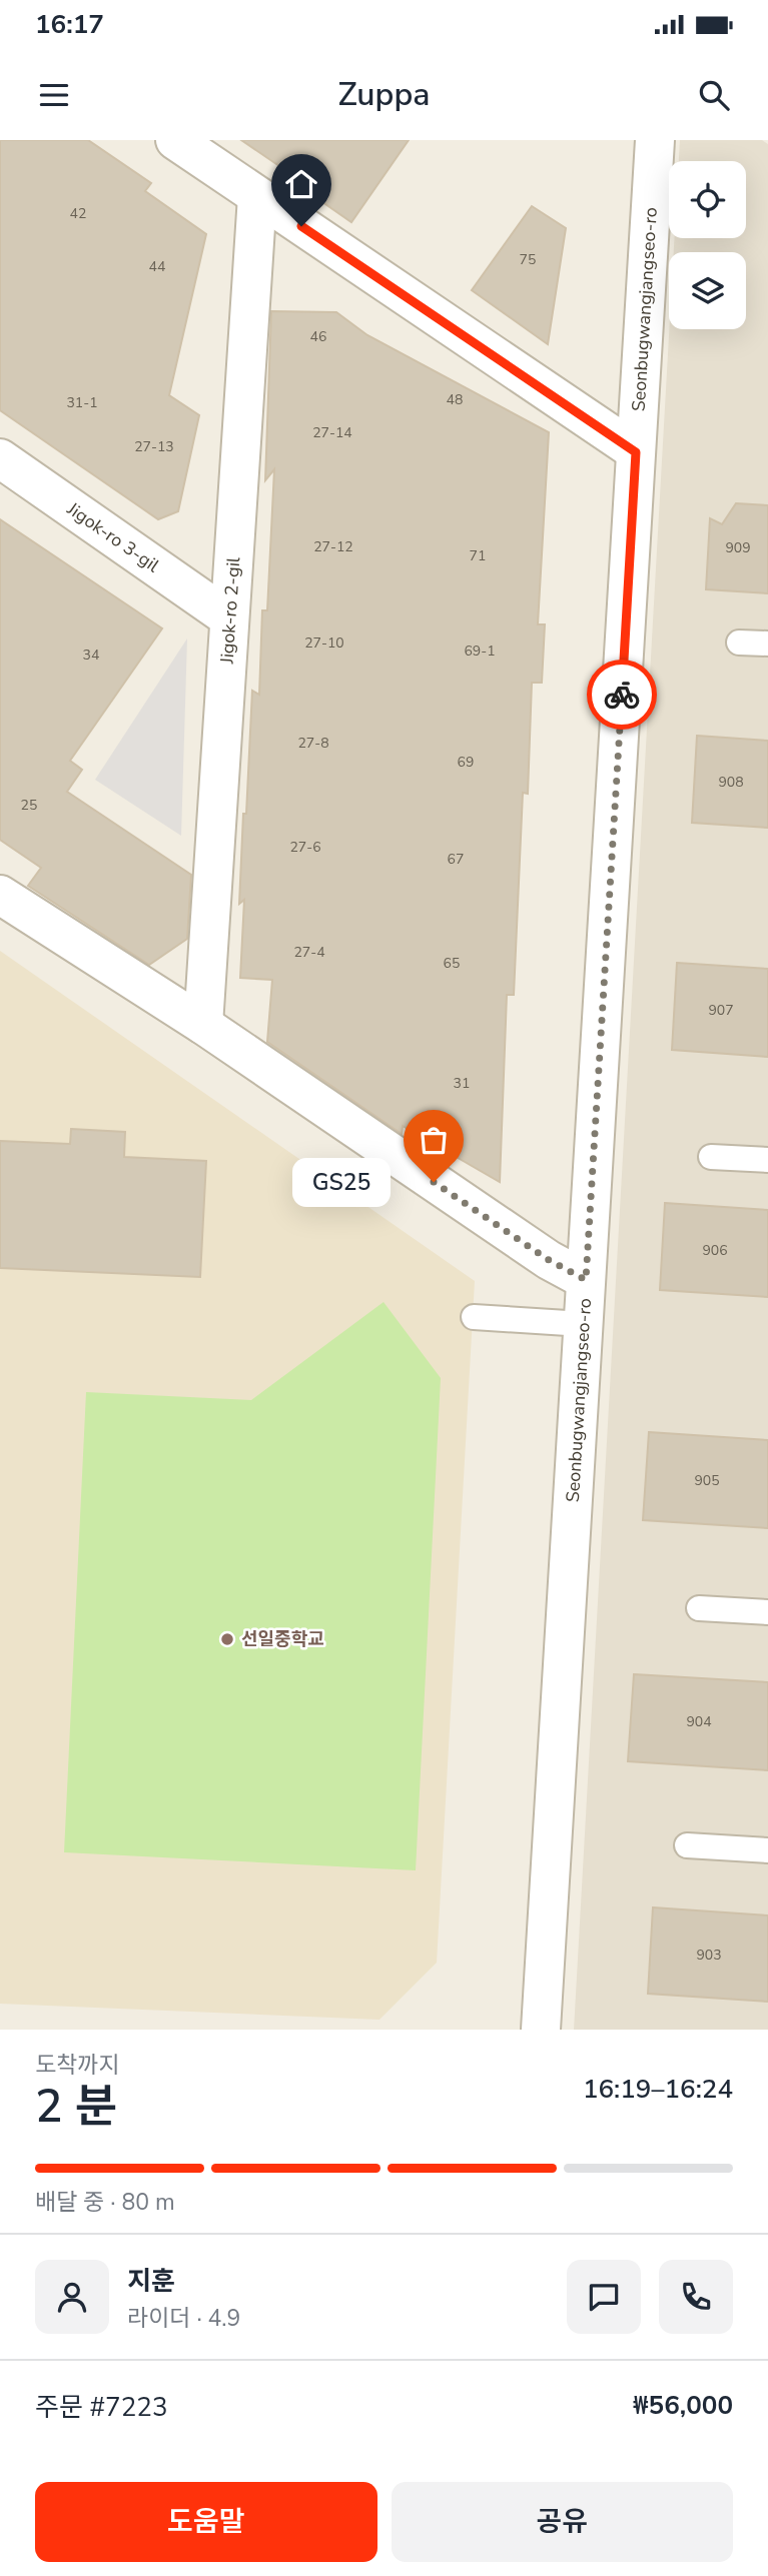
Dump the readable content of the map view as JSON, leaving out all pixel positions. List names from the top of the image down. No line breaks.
{"streets":{"street":["Seonbugwangjangseo-ro","Jigok-ro 3-gil","Jigok-ro 2-gil"]},"crossings":[["Jigok-ro 3-gil","Jigok-ro 2-gil"]],"places":["GS25","선일중학교"],"house_numbers":["42","75","44","46","48","31-1","27-14","27-13","27-12","909","71","27-10","69-1","34","27-8","69","908","25","27-6","67","27-4","65","907","31","906","905","904","903"],"page":{"status":"16:17","header":"Zuppa","bubble":"GS25","heading":["2 분","도착까지","16:19–16:24"],"panel":["지훈","라이더 · 4.9","주문 #7223","₩56,000"],"bar":"배달 중 · 80 m","buttons":["도움말","공유"]}}
